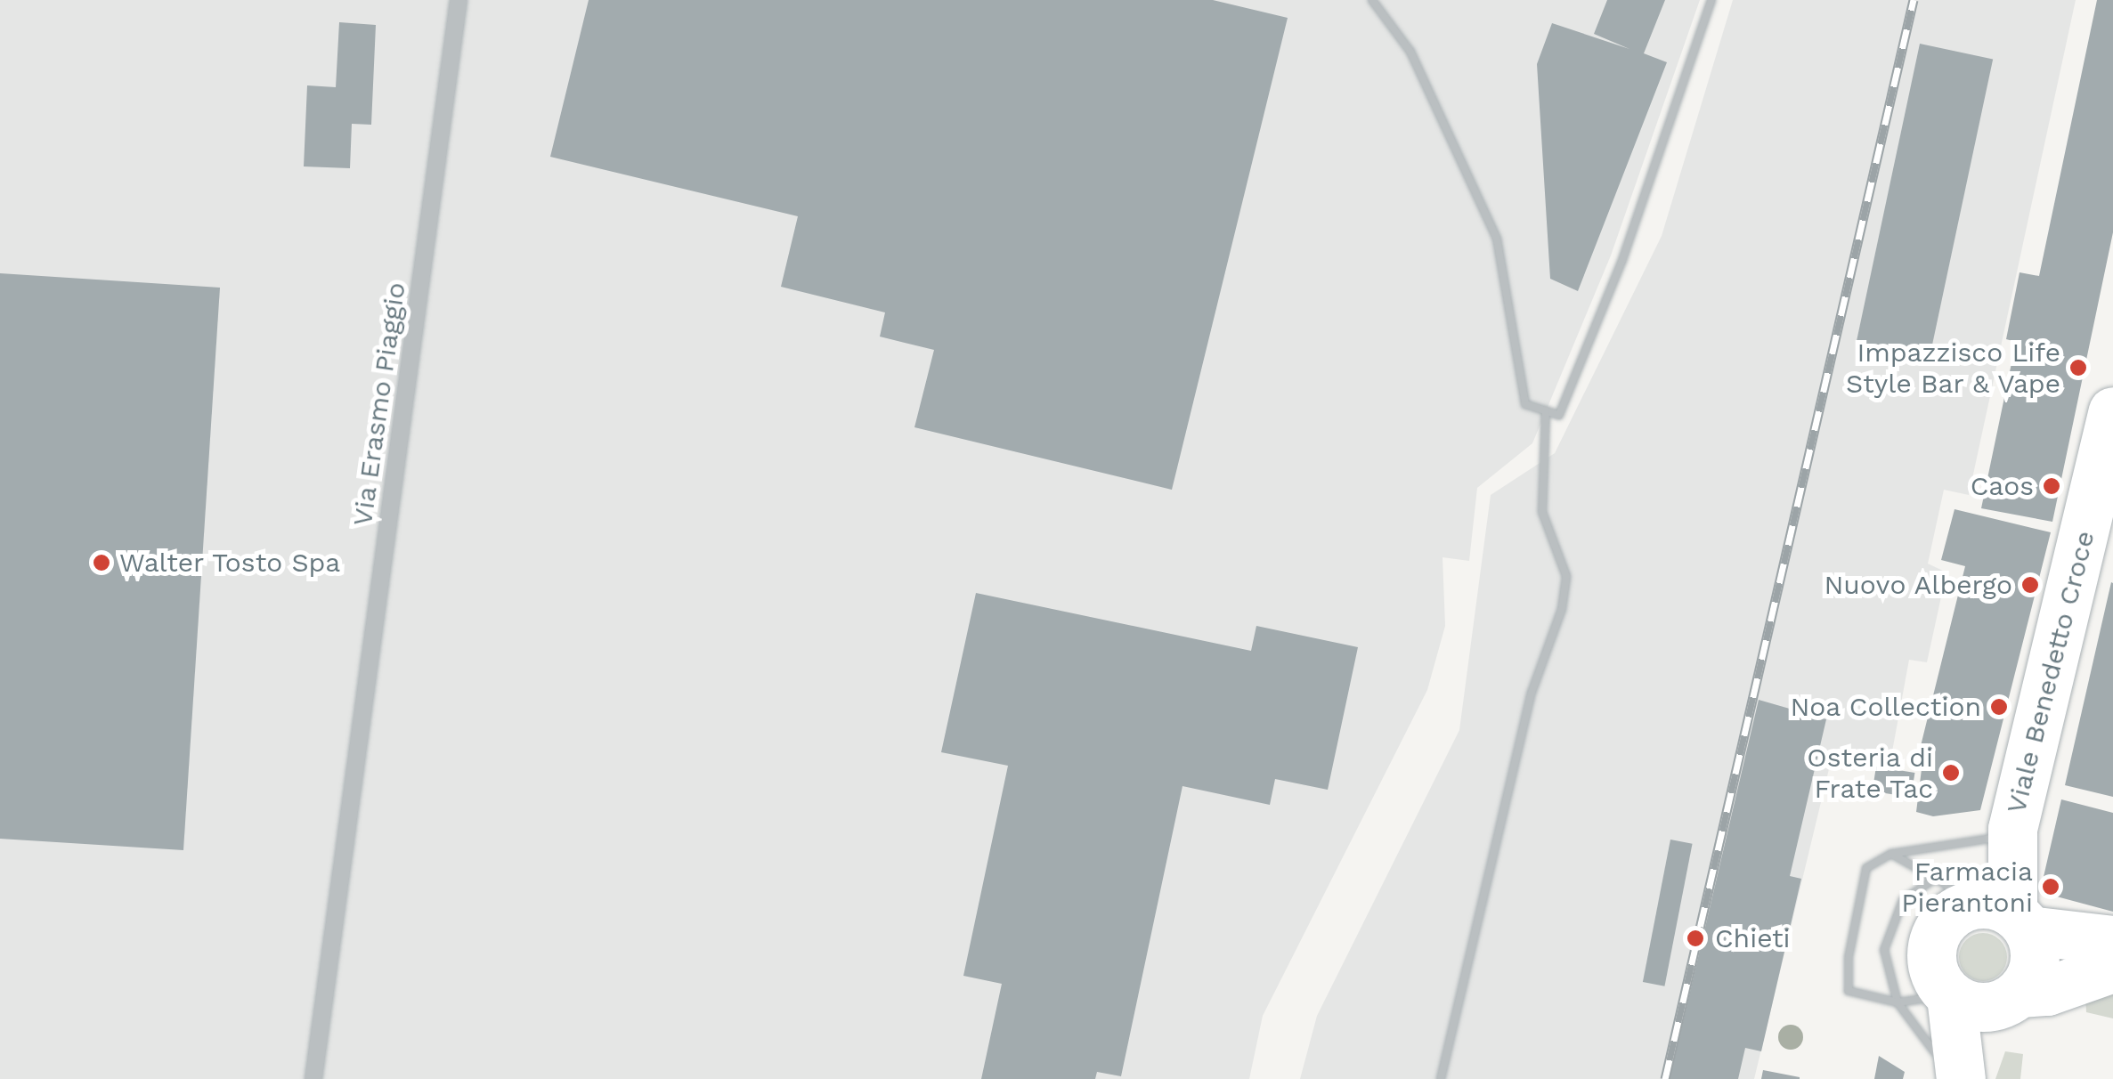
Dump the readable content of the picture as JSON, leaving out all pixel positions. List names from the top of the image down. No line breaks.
{"streets":{"main road":["Viale Benedetto Croce"],"street":["Via Erasmo Piaggio"]},"places":["Impazzisco Life Style Bar & Vape","Caos","Walter Tosto Spa","Nuovo Albergo","Noa Collection","Osteria di Frate Tac","Farmacia Pierantoni","Chieti"]}
